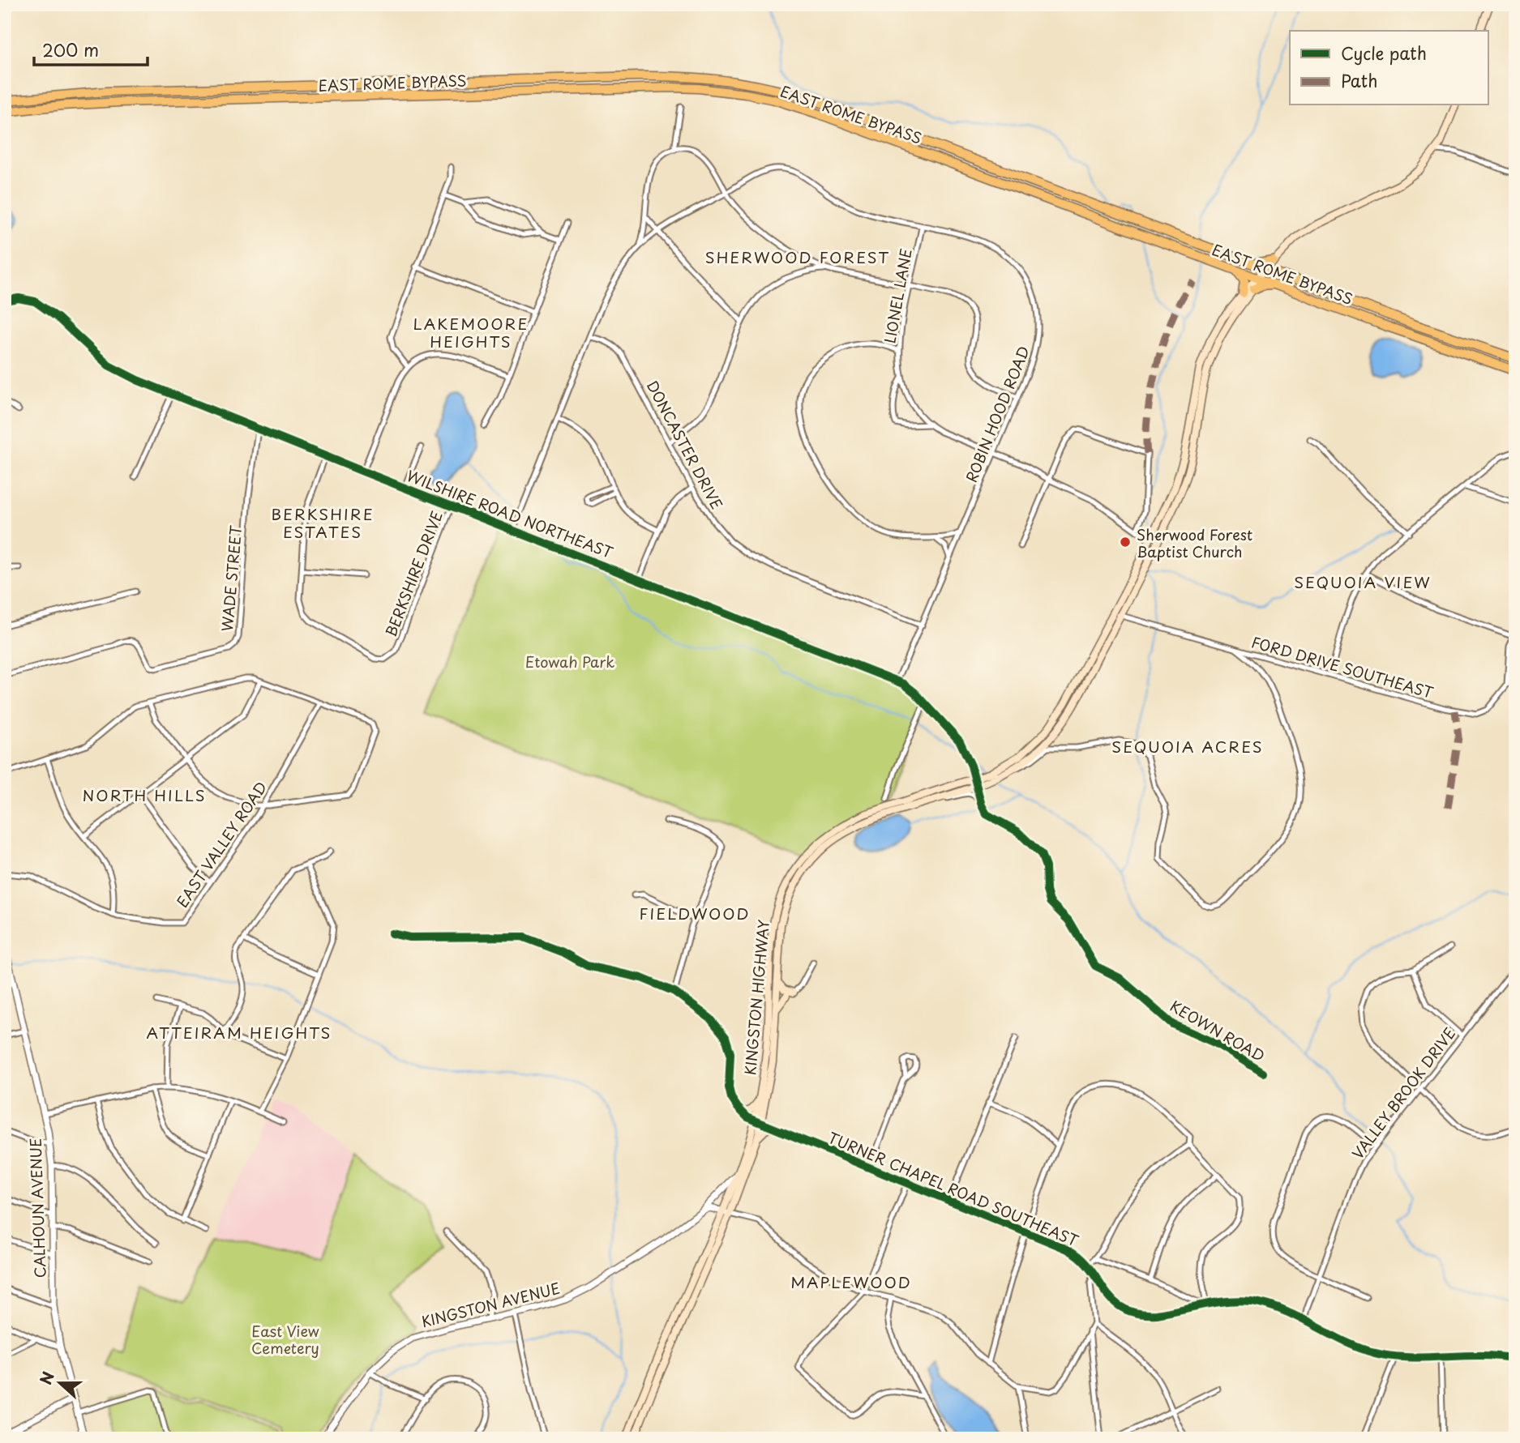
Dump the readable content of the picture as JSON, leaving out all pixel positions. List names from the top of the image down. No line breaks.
{"streets":{"highway":["EAST ROME BYPASS"],"main road":["KINGSTON HIGHWAY"],"street":["LIONEL LANE","ROBIN HOOD ROAD","DONCASTER DRIVE","WILSHIRE ROAD NORTHEAST","BERKSHIRE DRIVE","WADE STREET","FORD DRIVE SOUTHEAST","EAST VALLEY ROAD","KEOWN ROAD","VALLEY BROOK DRIVE","TURNER CHAPEL ROAD SOUTHEAST","CALHOUN AVENUE","KINGSTON AVENUE"]},"crossings":[["LIONEL LANE","ROBIN HOOD ROAD"],["ROBIN HOOD ROAD","DONCASTER DRIVE"],["ROBIN HOOD ROAD","WILSHIRE ROAD NORTHEAST"],["WILSHIRE ROAD NORTHEAST","BERKSHIRE DRIVE"],["WILSHIRE ROAD NORTHEAST","WADE STREET"],["WILSHIRE ROAD NORTHEAST","KINGSTON HIGHWAY"],["WILSHIRE ROAD NORTHEAST","KEOWN ROAD"],["KINGSTON HIGHWAY","KEOWN ROAD"],["KINGSTON HIGHWAY","TURNER CHAPEL ROAD SOUTHEAST"],["KINGSTON HIGHWAY","KINGSTON AVENUE"],["VALLEY BROOK DRIVE","TURNER CHAPEL ROAD SOUTHEAST"]],"districts":["SHERWOOD FOREST","LAKEMOORE HEIGHTS","BERKSHIRE ESTATES","SEQUOIA VIEW","SEQUOIA ACRES","NORTH HILLS","FIELDWOOD","ATTEIRAM HEIGHTS","MAPLEWOOD"],"parks":["Etowah Park","East View Cemetery"],"places":["Sherwood Forest Baptist Church"],"legend":["Cycle path","Path"],"scale_bar":"200 m","north":"left"}
